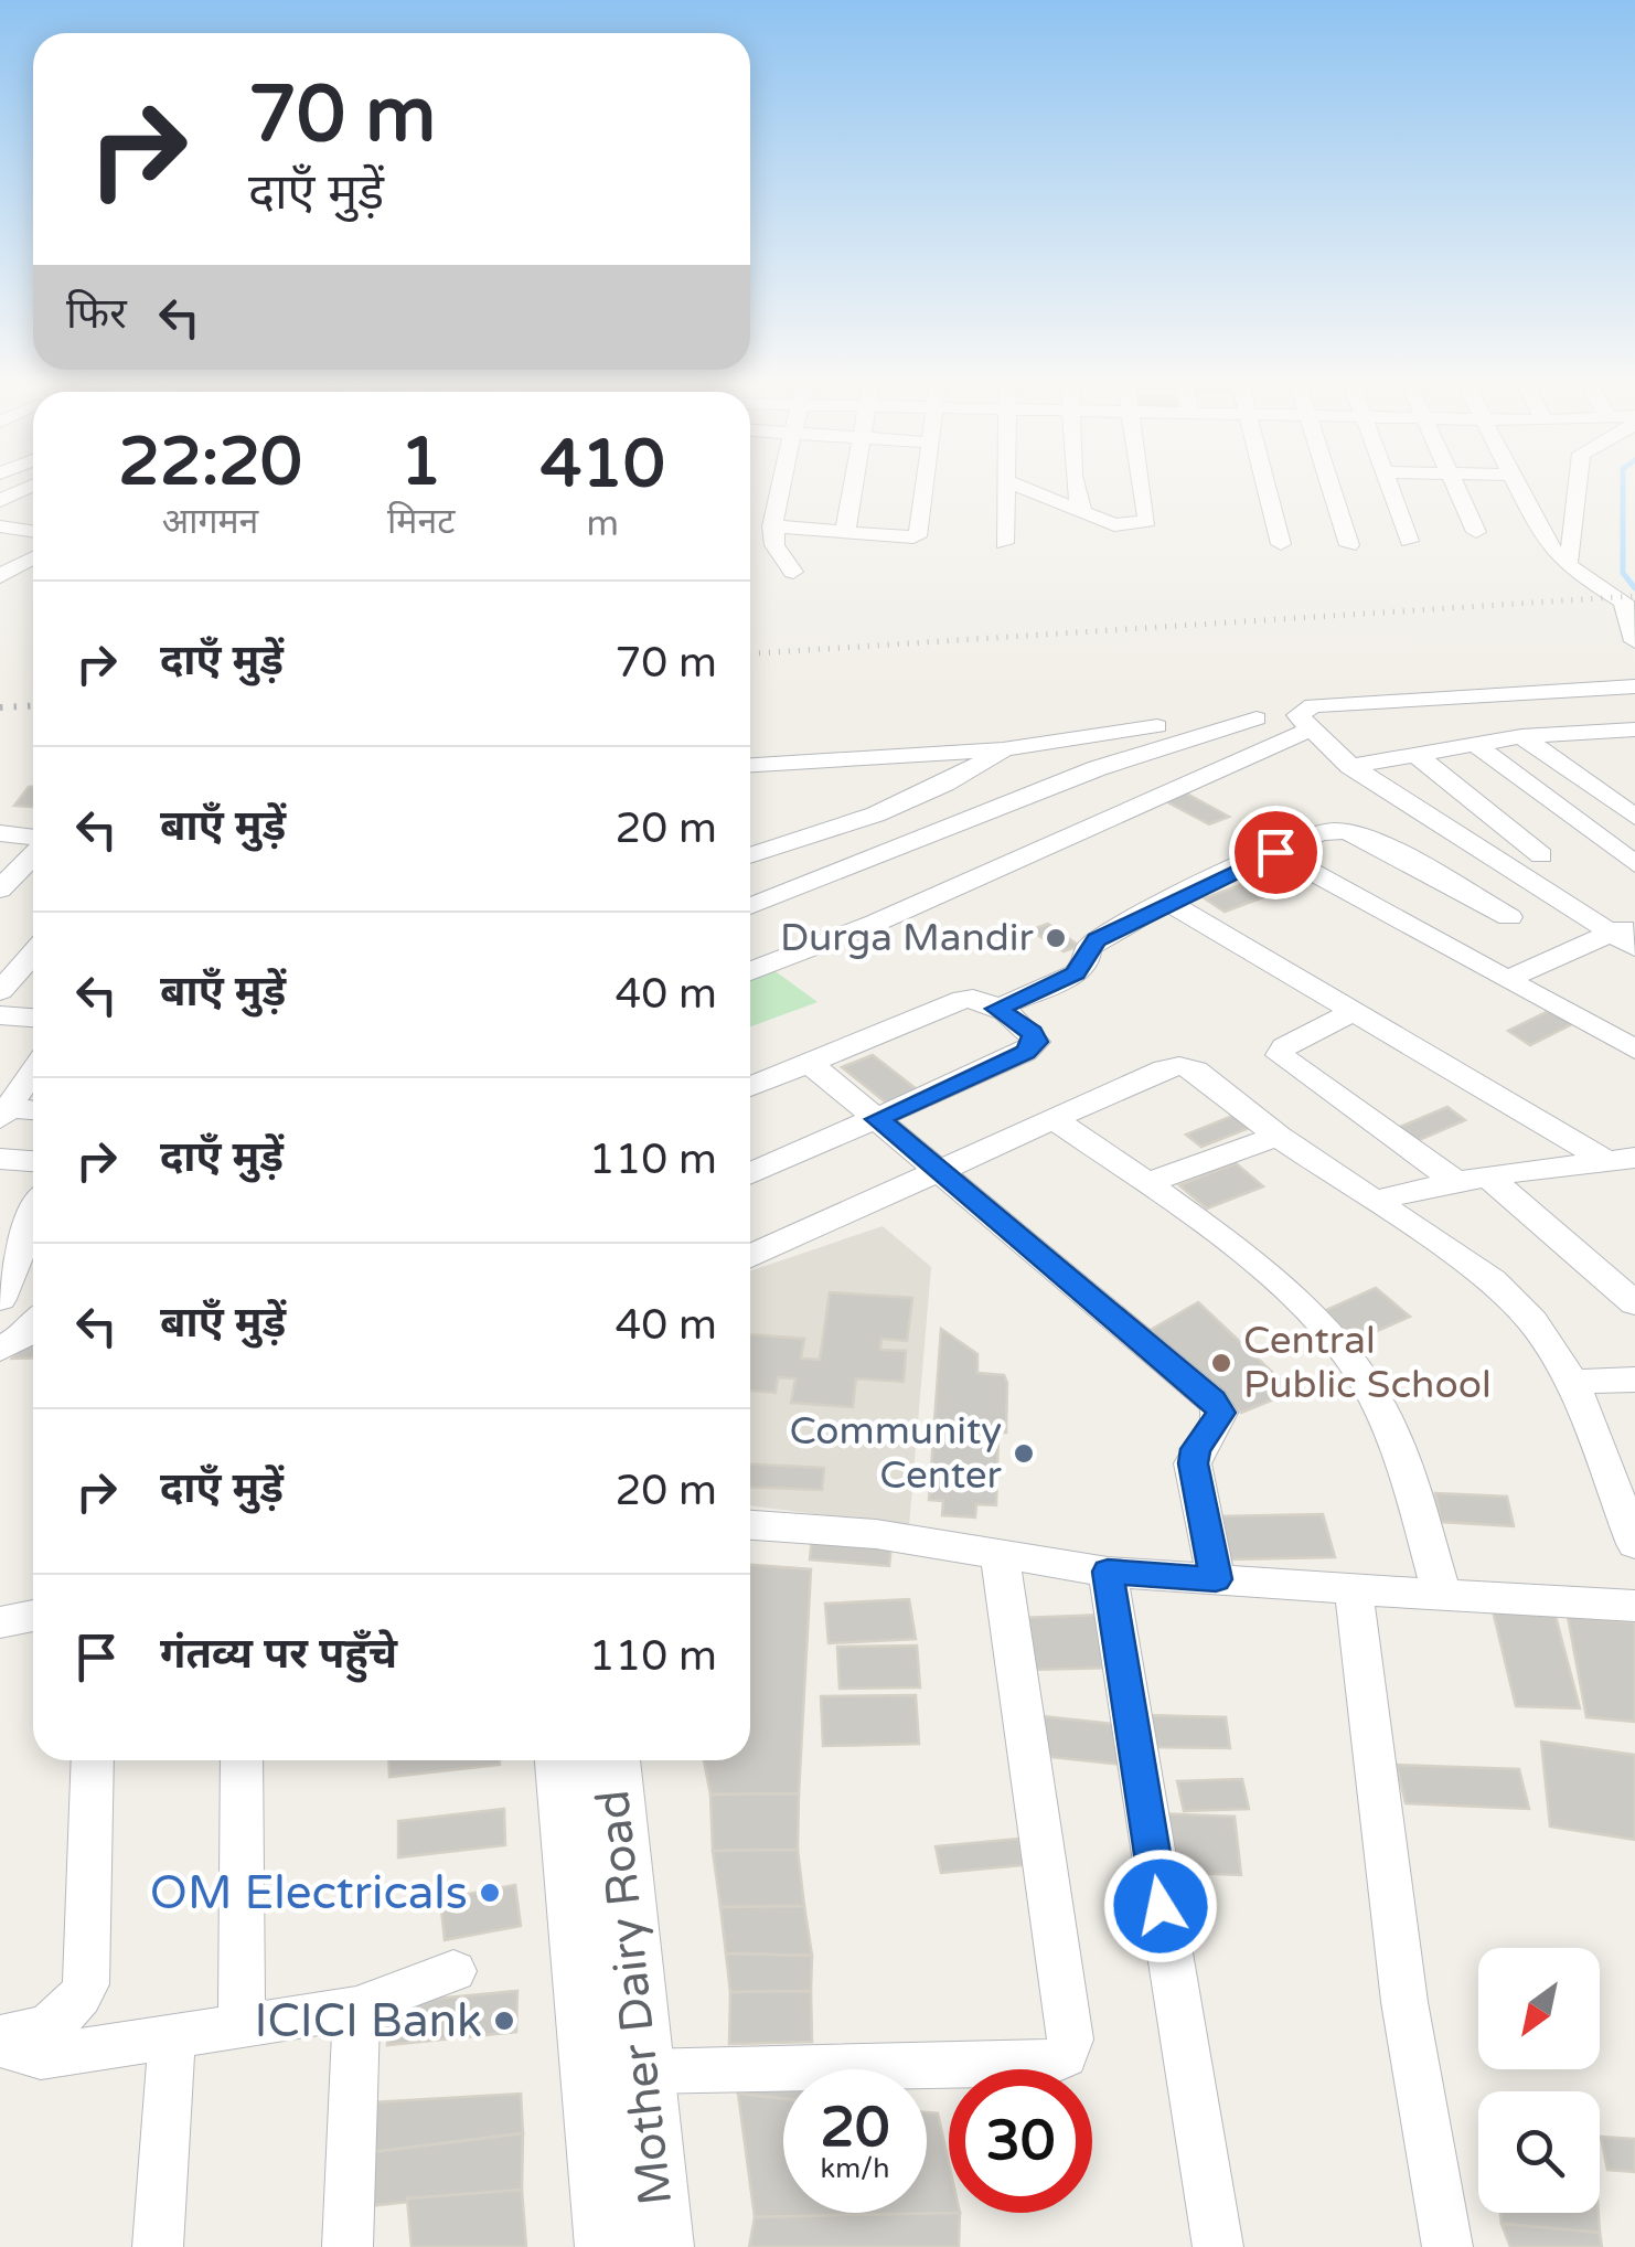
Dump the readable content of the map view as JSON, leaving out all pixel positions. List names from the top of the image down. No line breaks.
{"streets":{"main road":["Mother Dairy Road"]},"places":["Durga Mandir","Central Public School","Community Center","OM Electricals","ICICI Bank"],"north":"bottom left","page":{"turn":["70 m","दाएँ मुड़ें"],"then":"फिर","eta":["22:20","आगमन","1","मिनट","410","m"],"list":[{"name":"दाएँ मुड़ें","value":"70 m"},{"name":"बाएँ मुड़ें","value":"20 m"},{"name":"बाएँ मुड़ें","value":"40 m"},{"name":"दाएँ मुड़ें","value":"110 m"},{"name":"बाएँ मुड़ें","value":"40 m"},{"name":"दाएँ मुड़ें","value":"20 m"},{"name":"गंतव्य पर पहुँचे","value":"110 m"}],"speed":"20 km/h","limit":"30"}}
